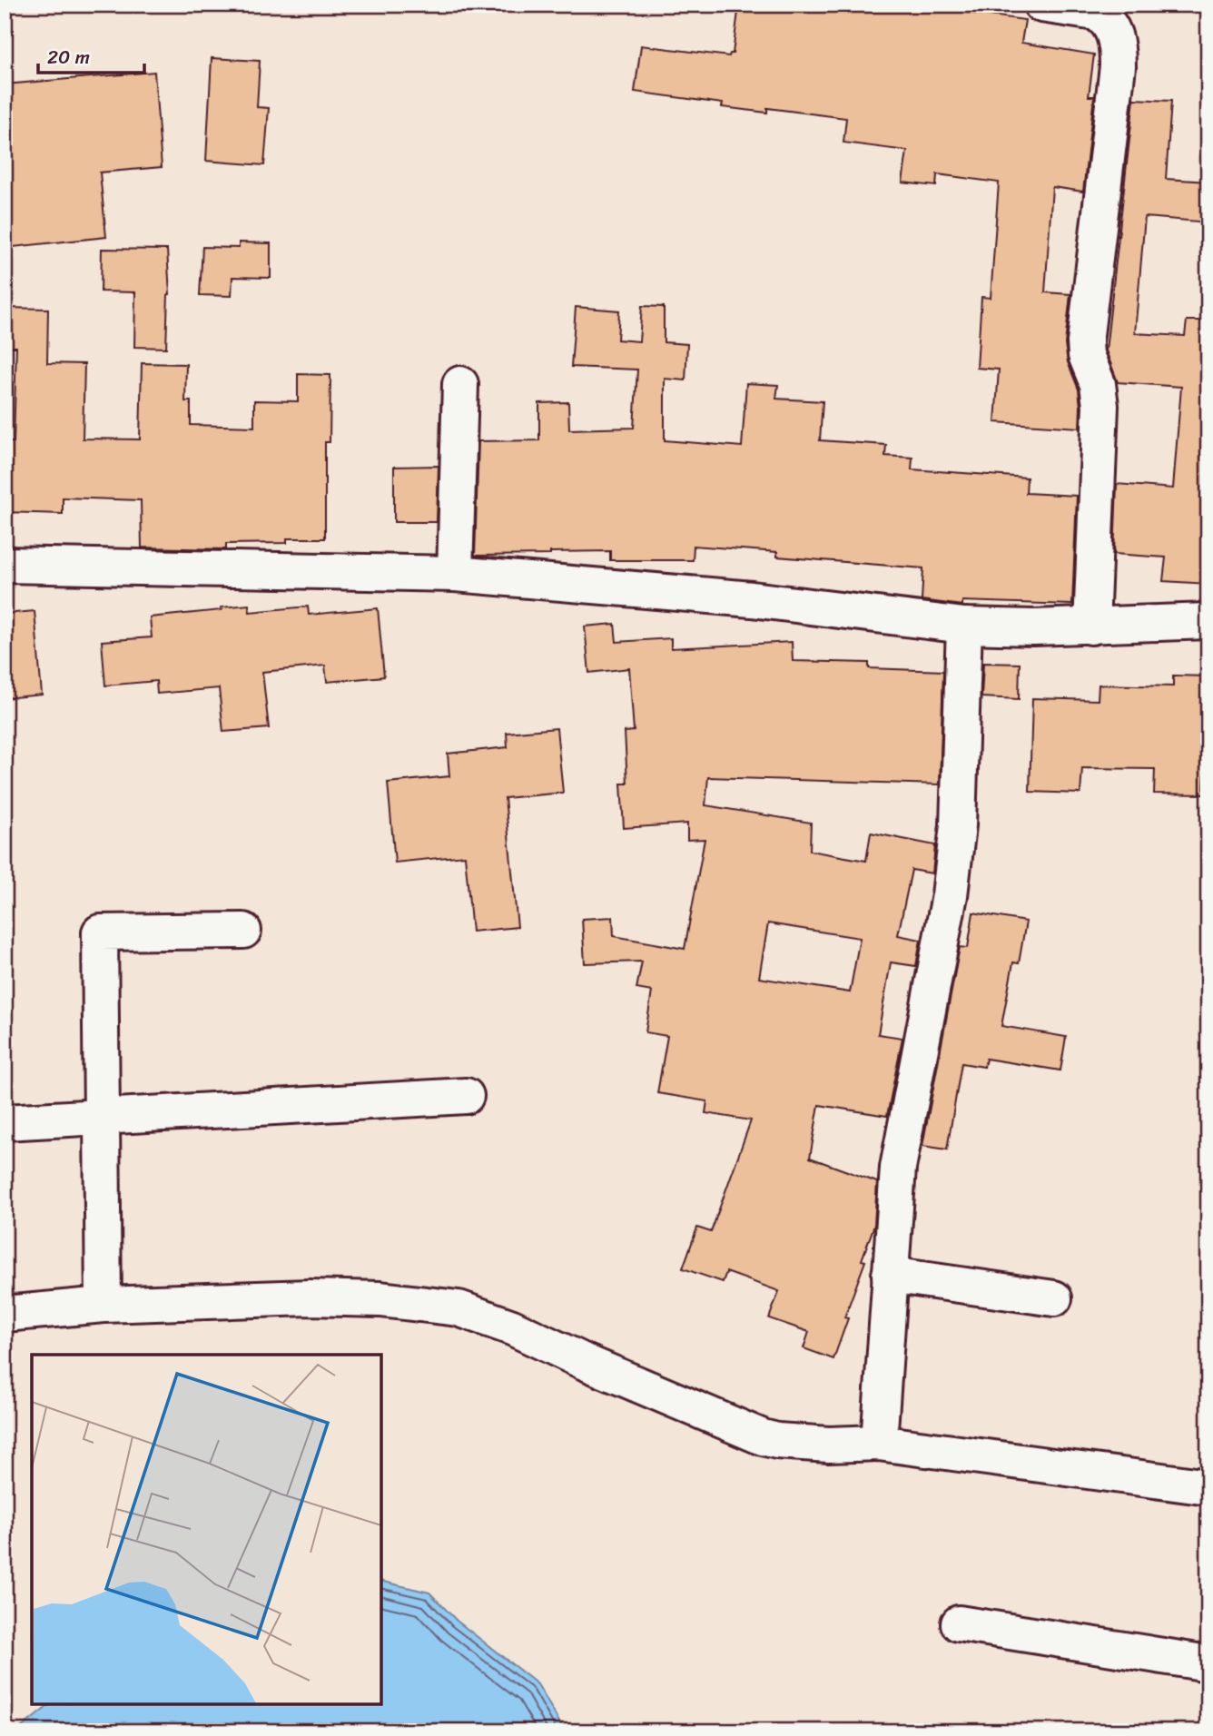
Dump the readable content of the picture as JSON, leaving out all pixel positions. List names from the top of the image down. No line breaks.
{"scale_bar":"20 m"}
